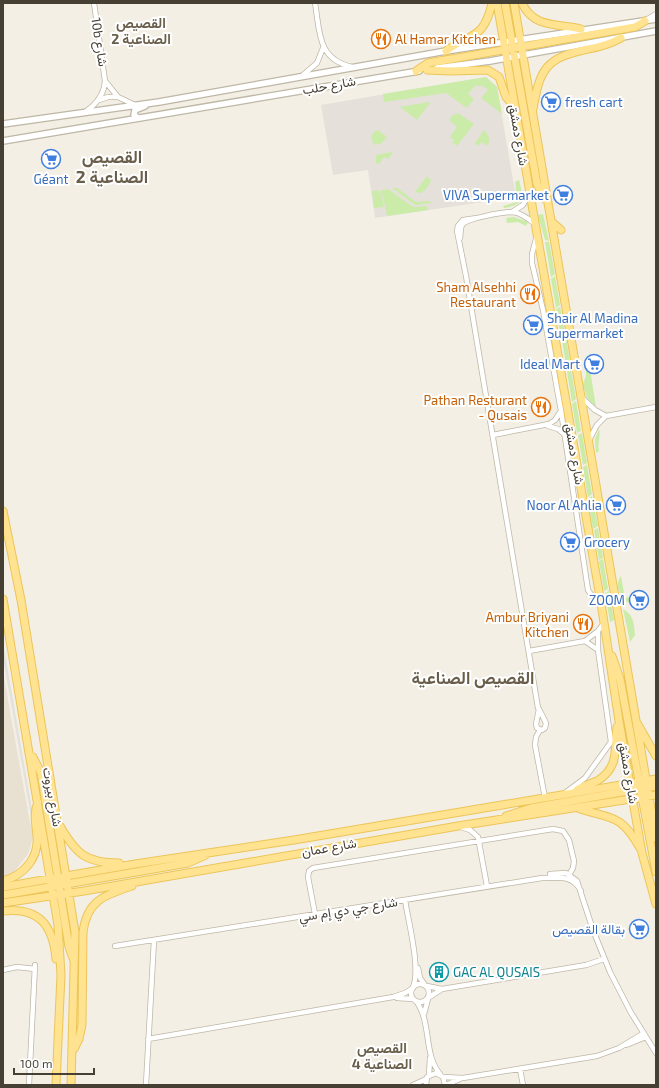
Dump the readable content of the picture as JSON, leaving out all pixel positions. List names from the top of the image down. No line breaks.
{"streets":{"main road":["شارع دمشق","شارع بيروت","شارع عمان"],"street":["10b شارع","شارع حلب","شارع جي دي إم سي"]},"crossings":[["10b شارع","شارع حلب"],["شارع حلب","شارع دمشق"],["شارع دمشق","شارع عمان"],["شارع بيروت","شارع عمان"]],"districts":["القصيص الصناعية 2","القصيص الصناعية 2","القصيص الصناعية","القصيص الصناعية 4"],"places":{"restaurant":["Al Hamar Kitchen","Sham Alsehhi Restaurant","Pathan Resturant - Qusais","Ambur Briyani Kitchen"],"supermarket":["fresh cart","Géant","VIVA Supermarket","Shair Al Madina Supermarket","Ideal Mart","Noor Al Ahlia","Grocery","ZOOM","بقالة القصيص"],"building":["GAC AL QUSAIS"]},"scale_bar":"100 m"}
